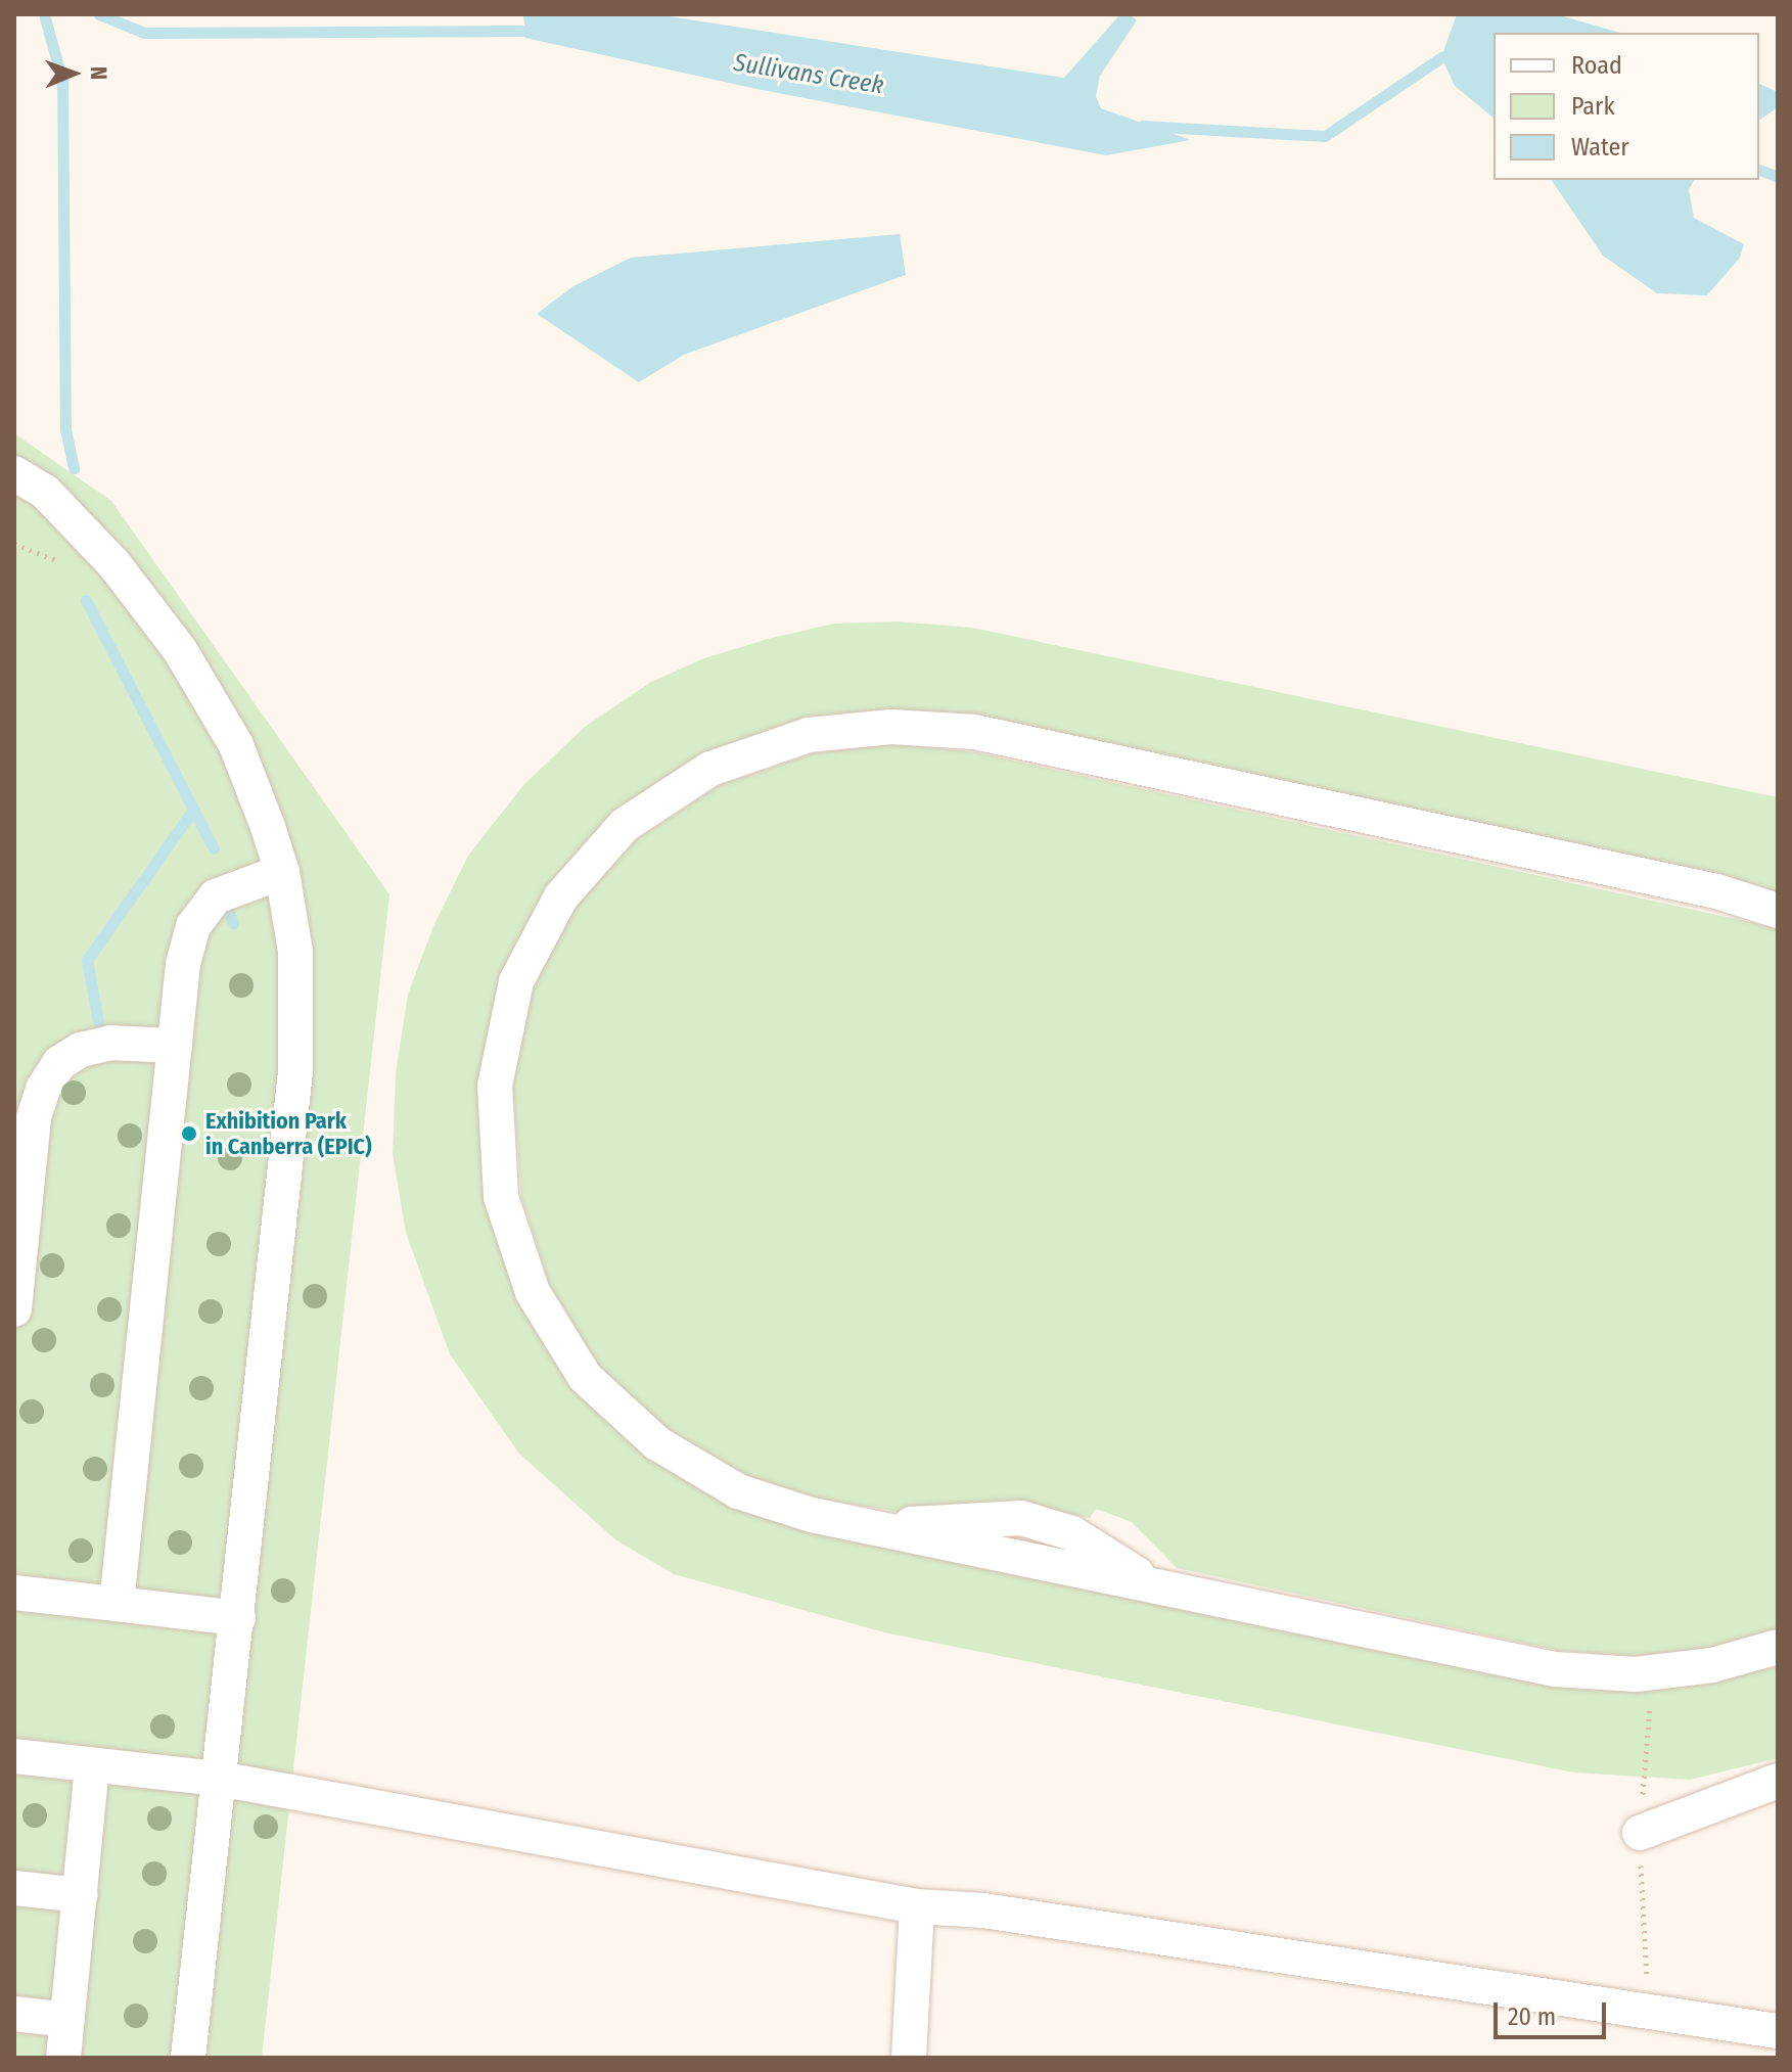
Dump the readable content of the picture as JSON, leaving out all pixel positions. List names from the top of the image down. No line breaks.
{"water":["Sullivans Creek"],"places":["Exhibition Park in Canberra (EPIC)"],"legend":["Road","Park","Water"],"scale_bar":"20 m","north":"right"}
